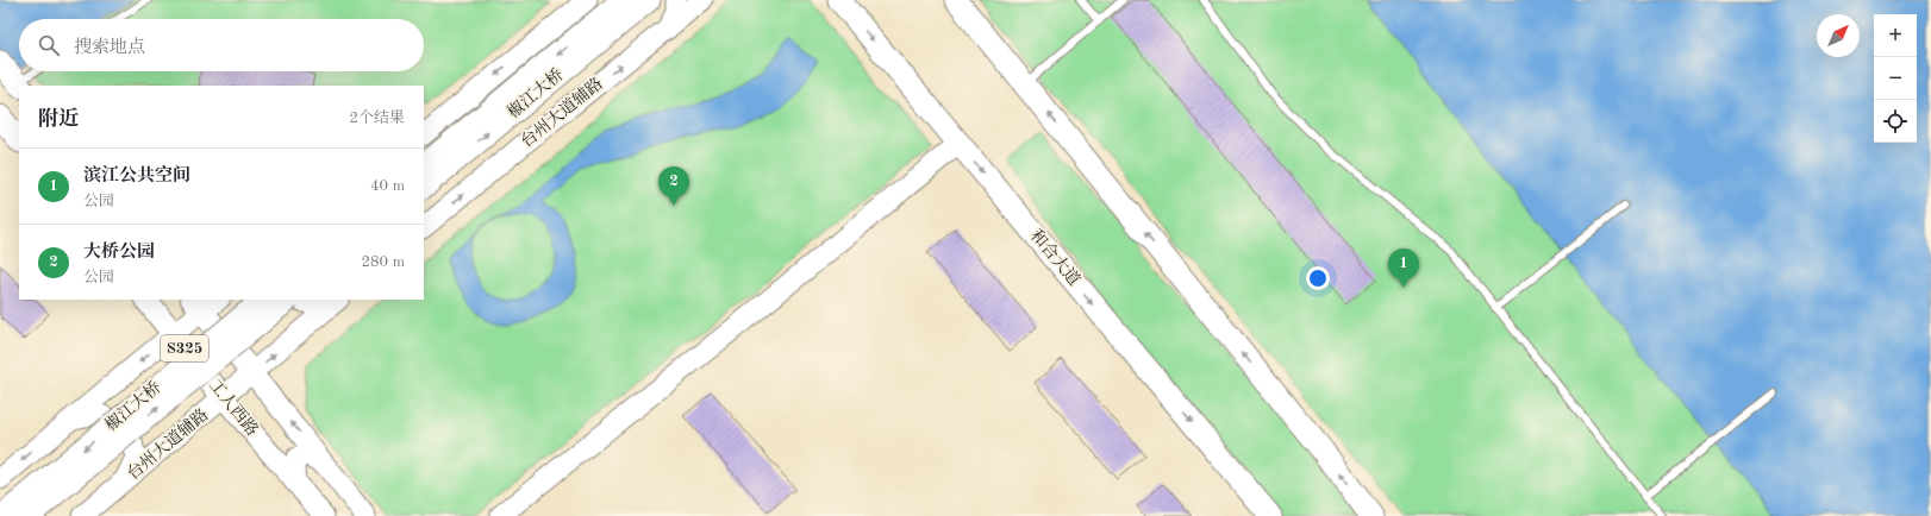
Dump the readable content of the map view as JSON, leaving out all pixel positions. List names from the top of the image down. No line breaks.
{"streets":{"main road":["椒江大桥","台州大道辅路","和合大道","S325","工人西路"]},"crossings":[["台州大道辅路","S325"],["台州大道辅路","工人西路"]],"north":"top right","page":{"map_buttons":["+","−"],"search":"搜索地点","heading":["附近","2个结果"],"list":[{"mark":"1","name":"滨江公共空间","note":"公园","value":"40 m"},{"mark":"2","name":"大桥公园","note":"公园","value":"280 m"}],"pins":["2","1"]}}
